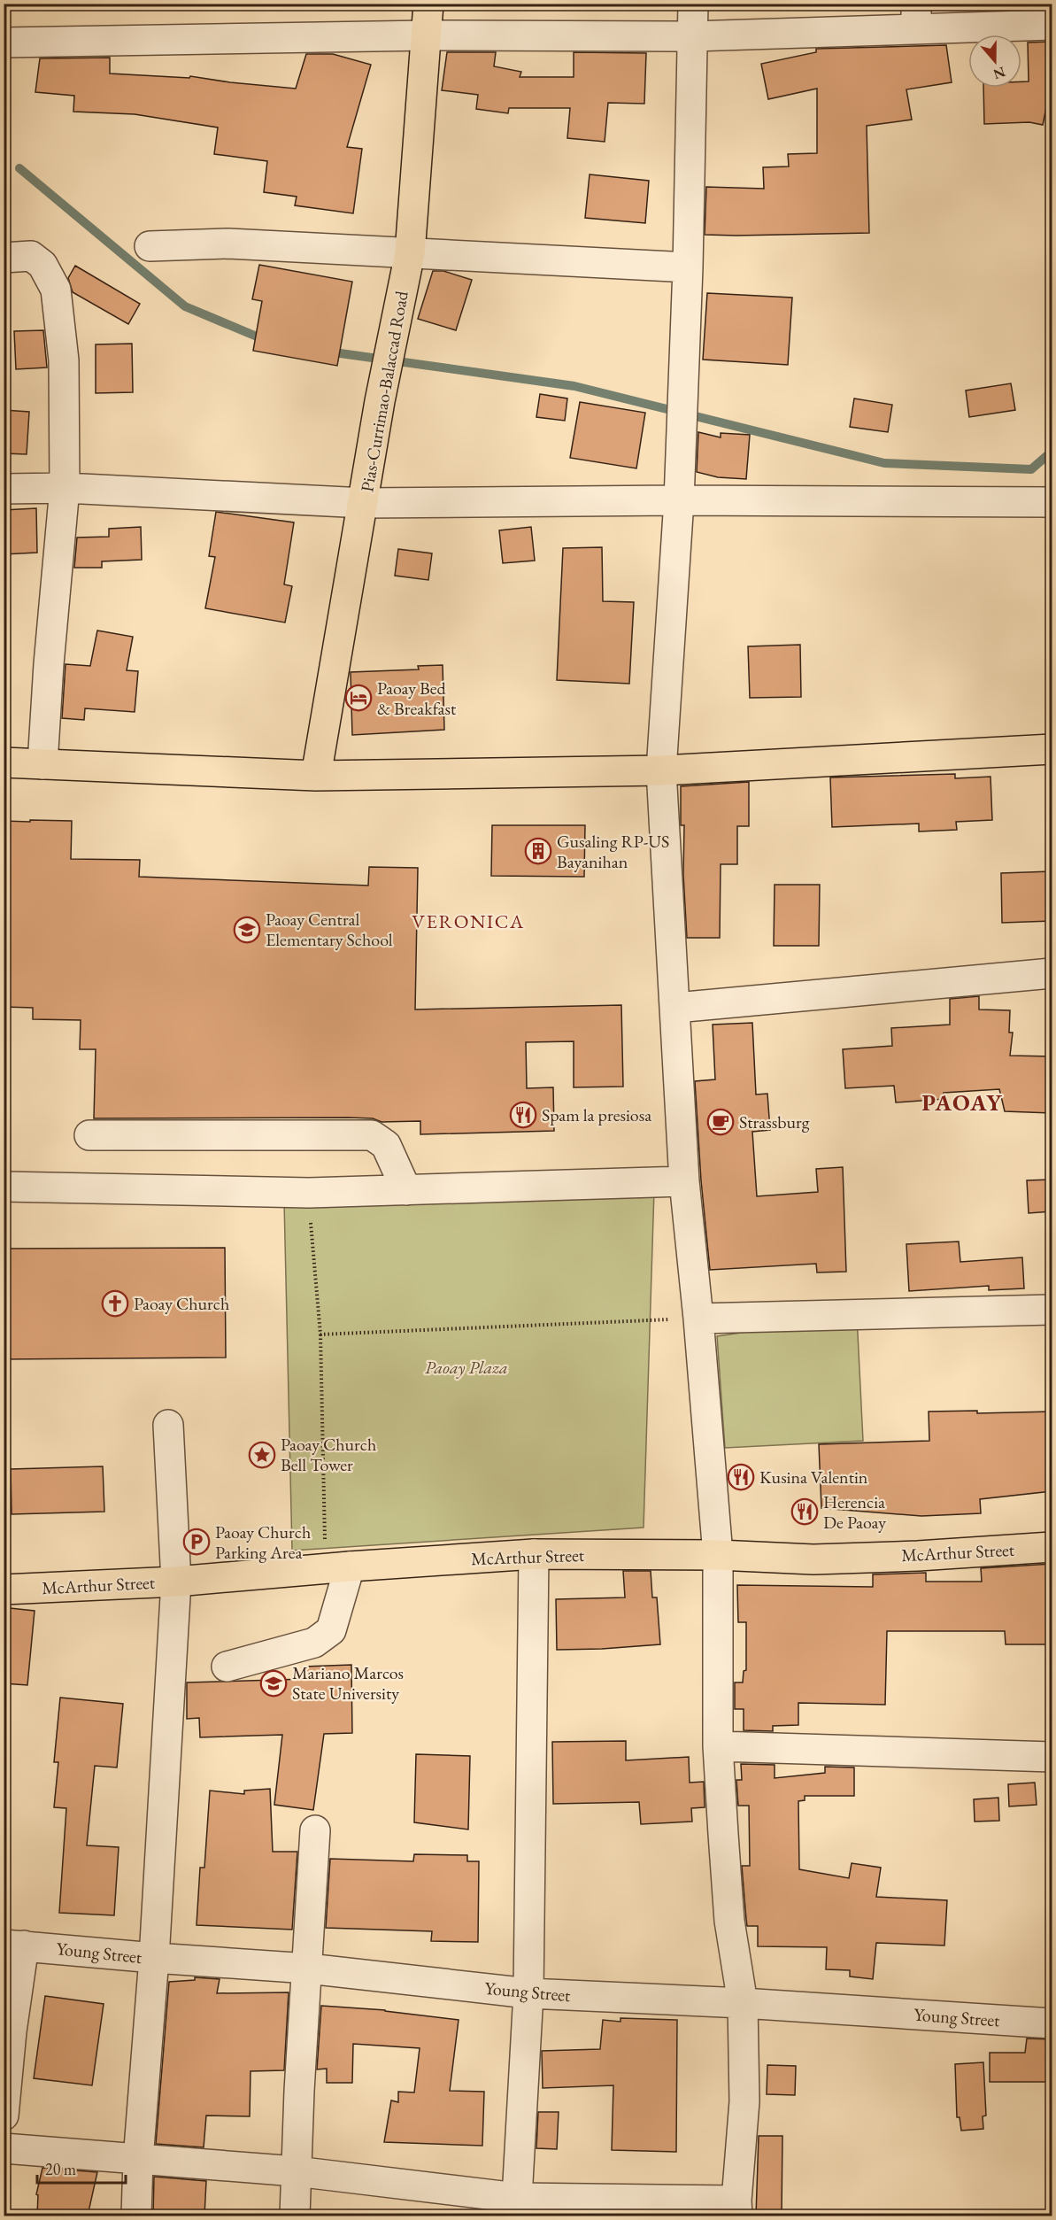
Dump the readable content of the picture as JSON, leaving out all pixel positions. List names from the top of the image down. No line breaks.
{"streets":{"main road":["Pias-Currimao-Balaccad Road","McArthur Street"],"street":["Young Street"]},"districts":["VERONICA","PAOAY"],"parks":["Paoay Plaza"],"places":{"hotel":["Paoay Bed & Breakfast"],"building":["Gusaling RP-US Bayanihan"],"school or university":["Paoay Central Elementary School","Mariano Marcos State University"],"restaurant":["Spam la presiosa","Kusina Valentin","Herencia De Paoay"],"cafe":["Strassburg"],"church":["Paoay Church"],"place":["Paoay Church Bell Tower"],"parking":["Paoay Church Parking Area"]},"scale_bar":"20 m","north":"bottom"}
